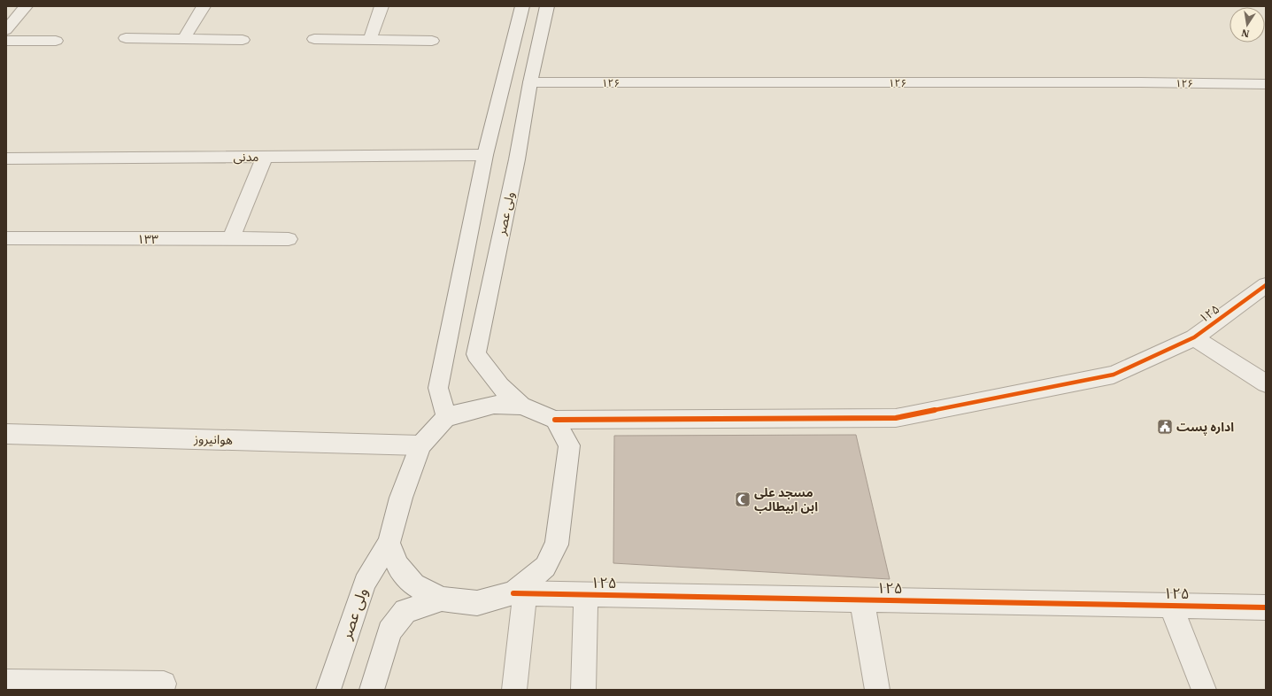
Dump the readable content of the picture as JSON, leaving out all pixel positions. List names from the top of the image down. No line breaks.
{"streets":{"street":["۱۲۶","مدنی","ولی عصر","۱۳۳","۱۲۵","هوانیروز"]},"crossings":[["۱۲۶","ولی عصر"],["ولی عصر","هوانیروز"]],"places":{"public building":["اداره پست"],"mosque":["مسجد علی ابن ابیطالب"]},"north":"bottom"}
